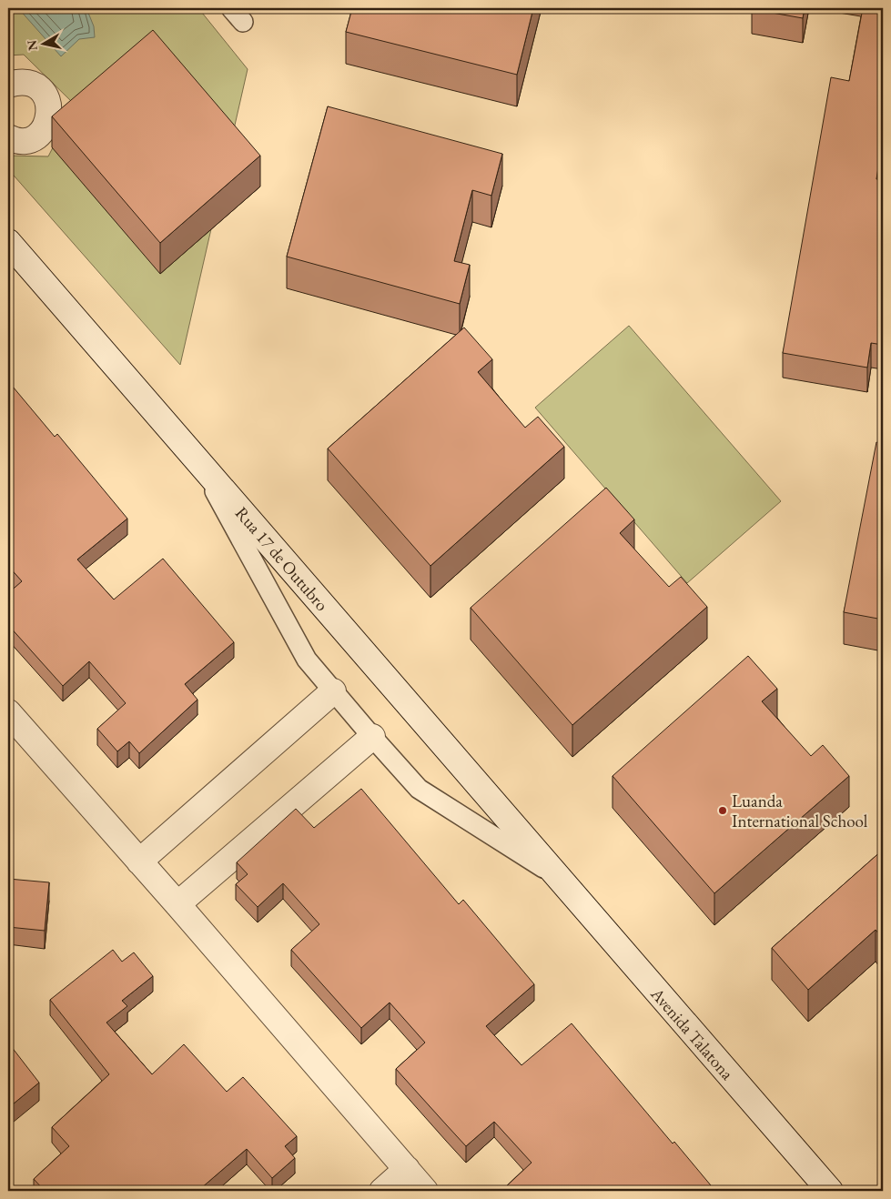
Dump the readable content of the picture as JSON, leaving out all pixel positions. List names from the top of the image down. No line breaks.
{"streets":{"street":["Rua 17 de Outubro","Avenida Talatona"]},"crossings":[["Rua 17 de Outubro","Avenida Talatona"]],"places":["Luanda International School"],"north":"left"}
